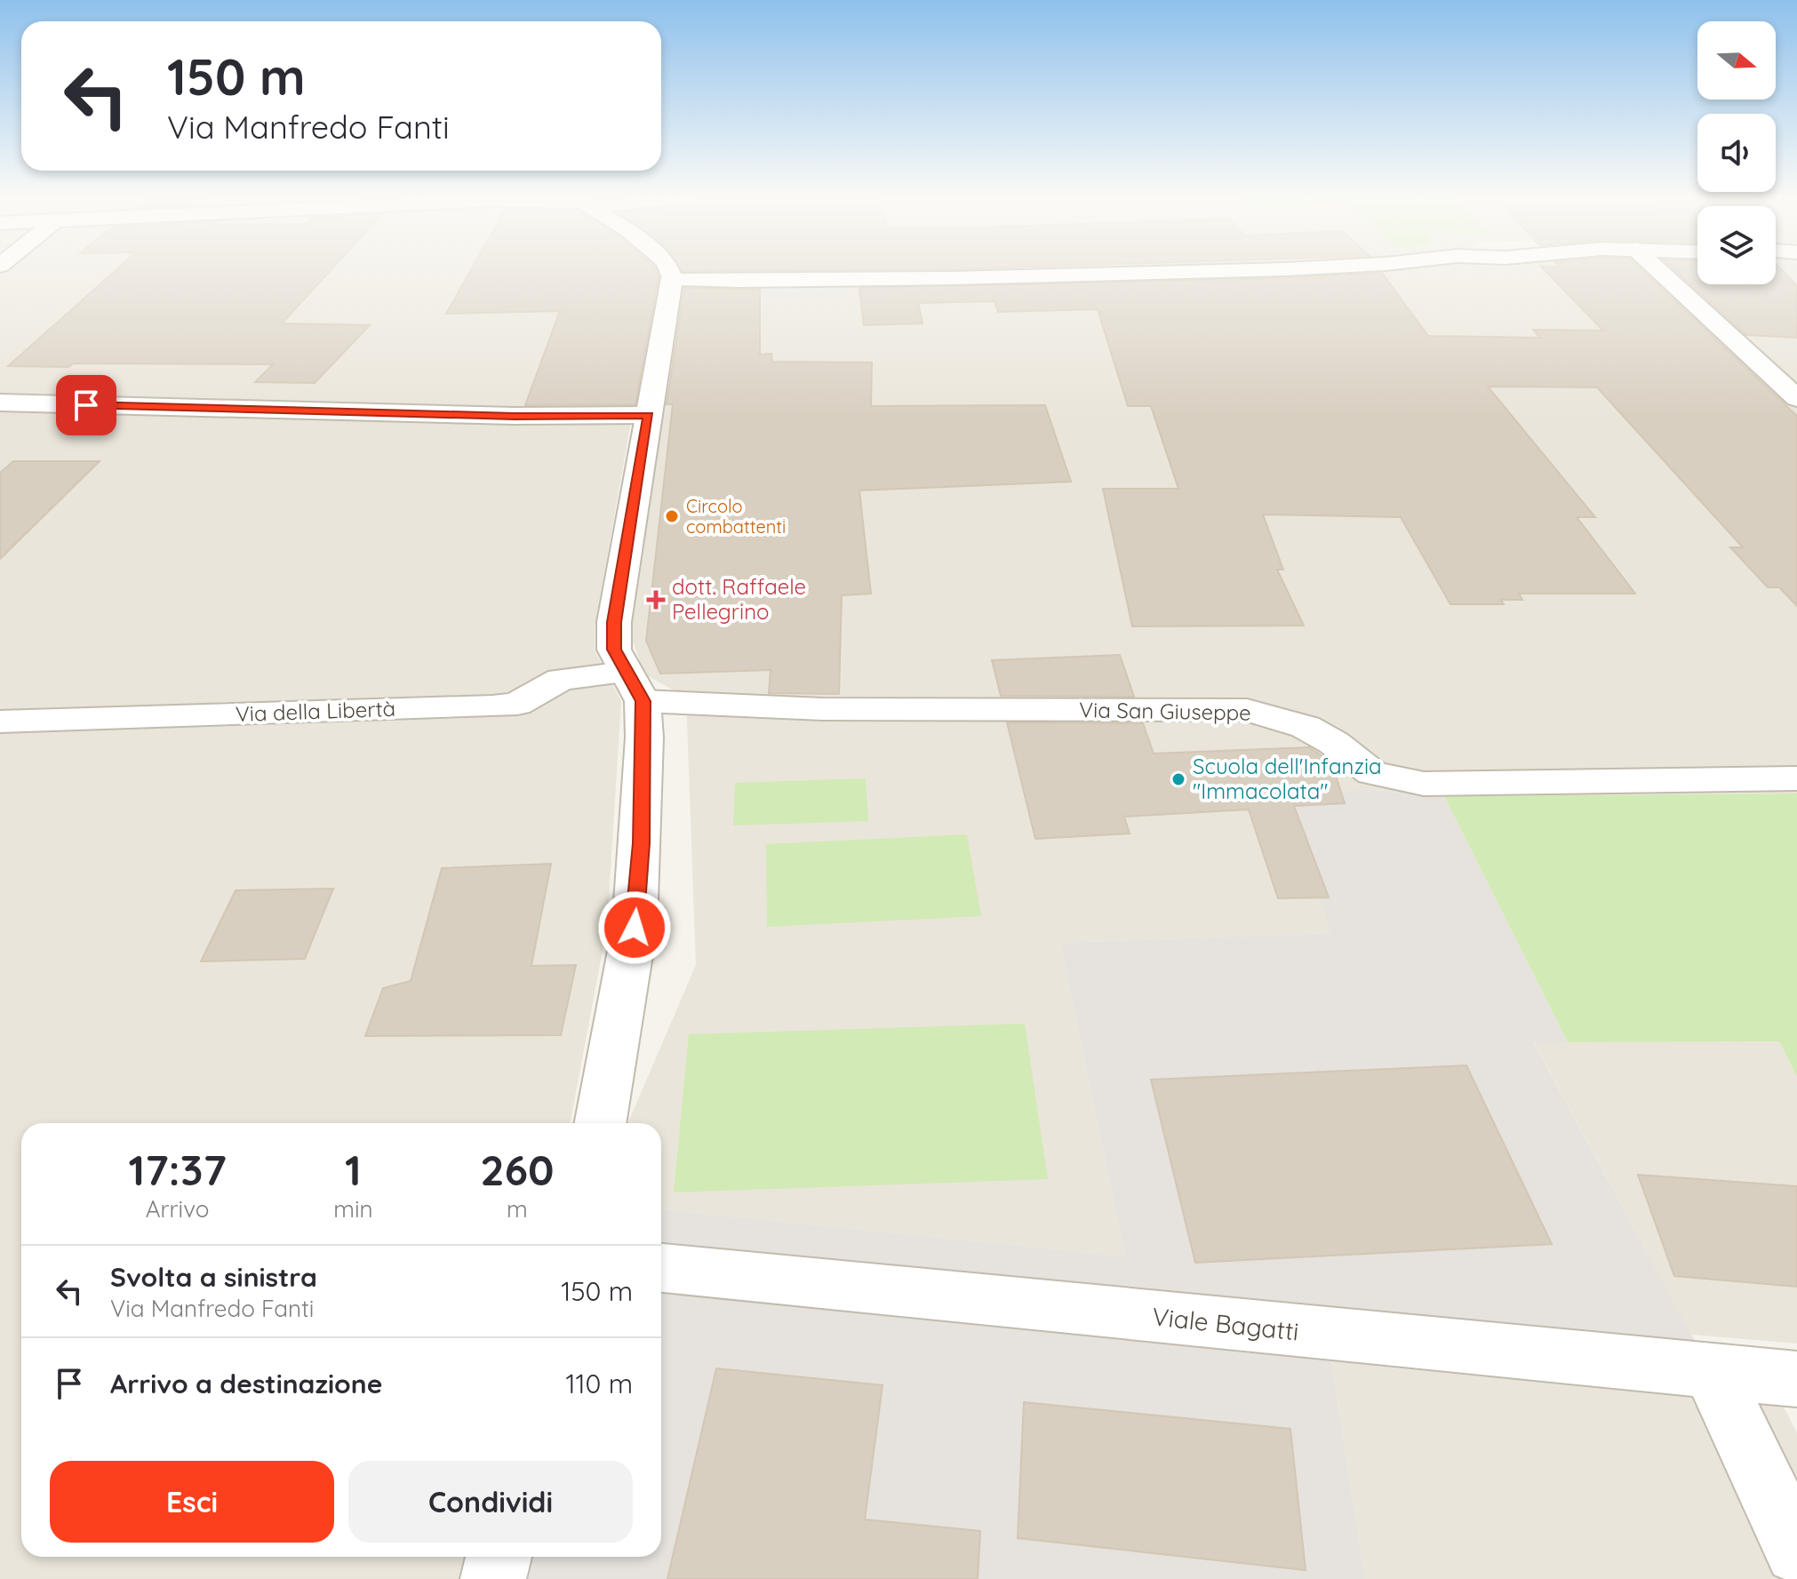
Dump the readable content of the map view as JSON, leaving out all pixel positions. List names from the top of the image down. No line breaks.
{"streets":{"street":["Via della Libertà","Via San Giuseppe","Viale Bagatti"]},"crossings":[["Via della Libertà","Via San Giuseppe"]],"places":{"other":["Circolo combattenti","Scuola dell'Infanzia \"Immacolata\""],"health":["dott. Raffaele Pellegrino"]},"north":"right","page":{"turn":["150 m","Via Manfredo Fanti"],"eta":["17:37","Arrivo","1","min","260","m"],"list":[{"name":"Svolta a sinistra","note":"Via Manfredo Fanti","value":"150 m"},{"name":"Arrivo a destinazione","value":"110 m"}],"buttons":["Esci","Condividi"]}}
